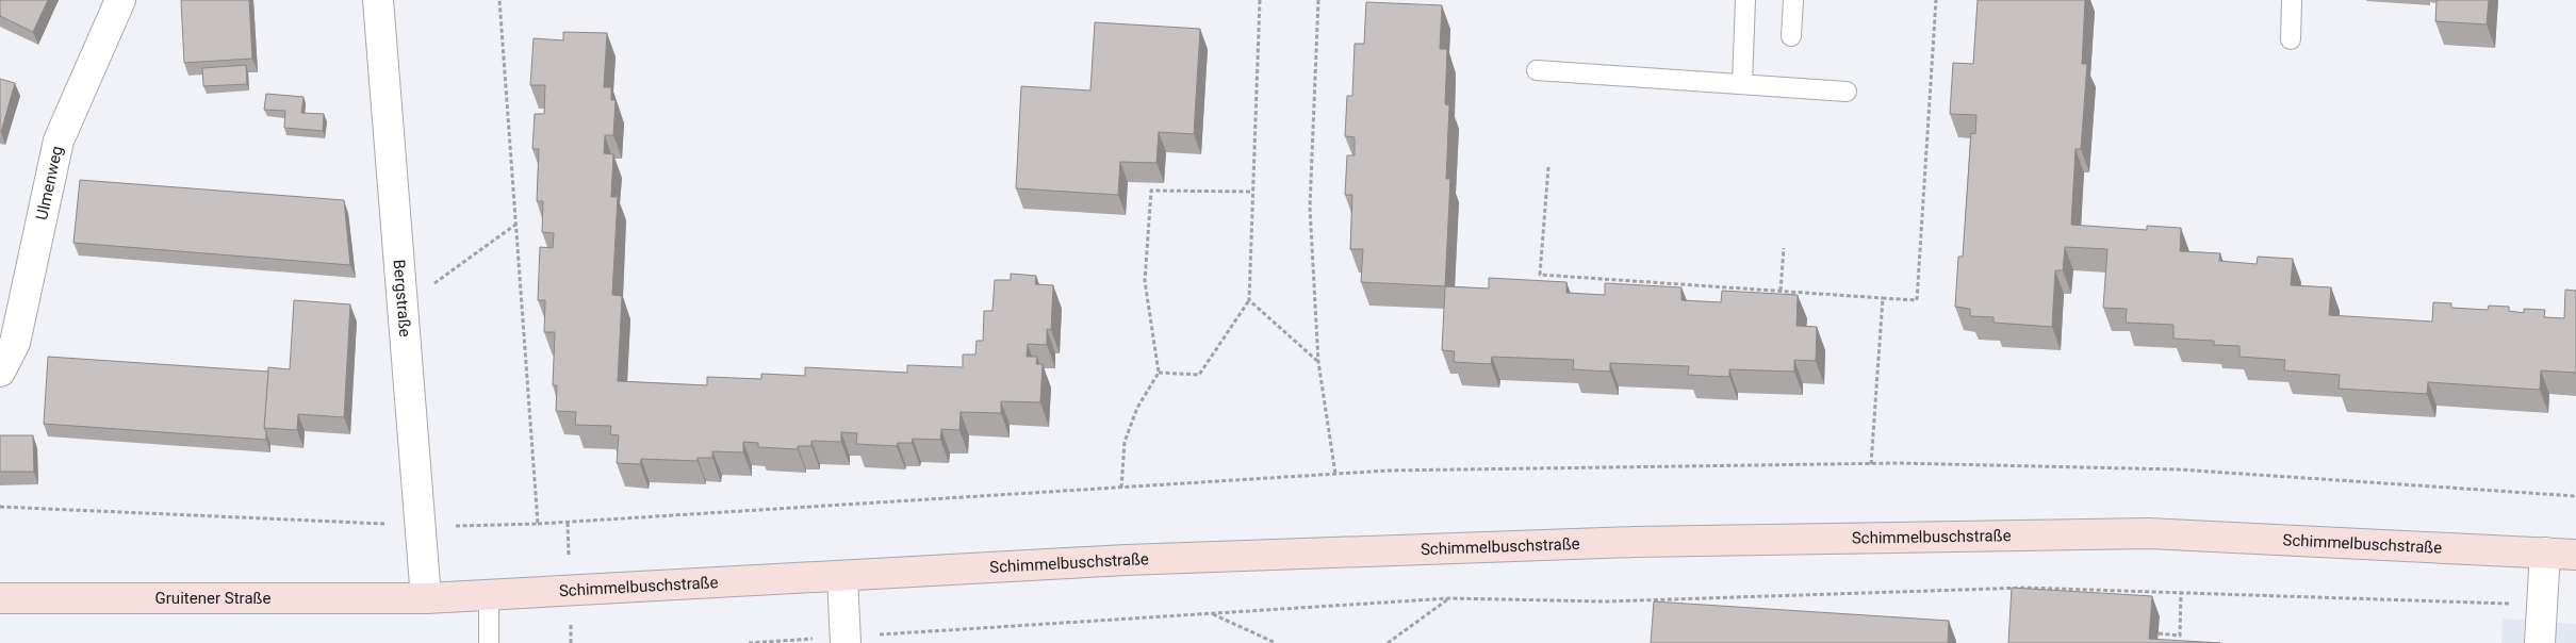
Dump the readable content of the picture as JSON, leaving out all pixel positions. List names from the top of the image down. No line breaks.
{"streets":{"main road":["Schimmelbuschstraße","Gruitener Straße"],"street":["Ulmenweg","Bergstraße"]},"crossings":[["Bergstraße","Schimmelbuschstraße"],["Bergstraße","Gruitener Straße"],["Schimmelbuschstraße","Gruitener Straße"]]}
